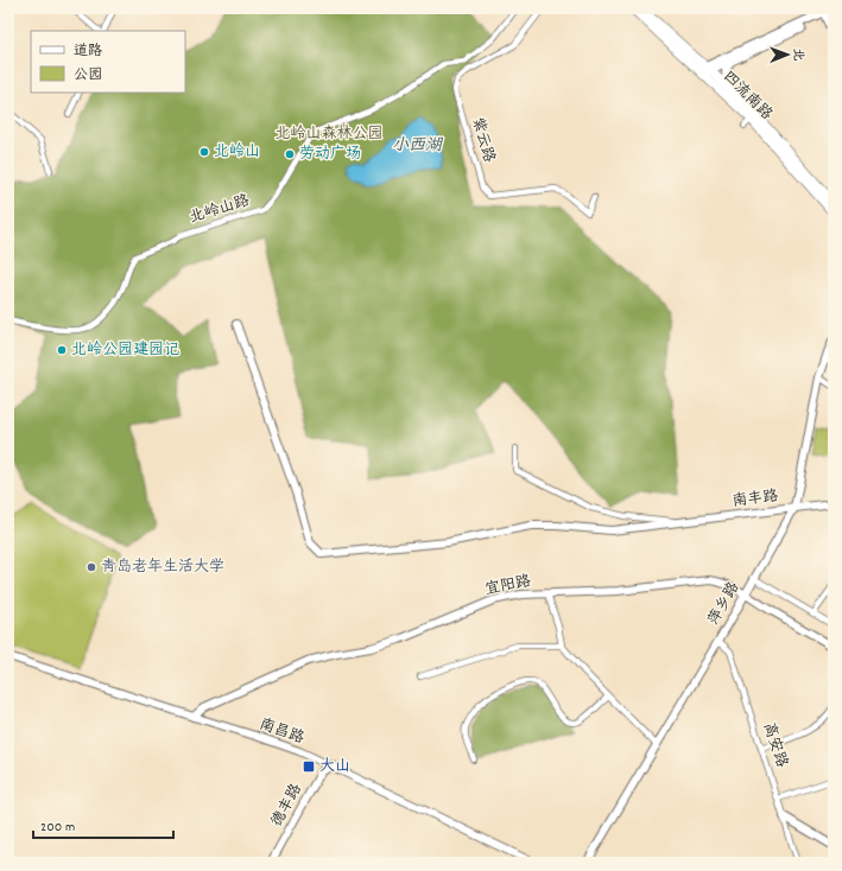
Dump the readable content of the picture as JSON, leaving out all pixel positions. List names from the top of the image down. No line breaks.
{"streets":{"main road":["四流南路"],"street":["紫云路","北岭山路","南丰路","宜阳路","萍乡路","南昌路","高安路","德丰路"]},"crossings":[["南丰路","萍乡路"],["宜阳路","萍乡路"],["宜阳路","南昌路"],["萍乡路","高安路"],["南昌路","德丰路"]],"water":["小西湖"],"parks":["北岭山森林公园"],"places":{"other":["北岭山","劳动广场","北岭公园建园记","青岛老年生活大学"],"transit":["大山"]},"legend":["道路","公园"],"scale_bar":"200 m","north":"right"}
